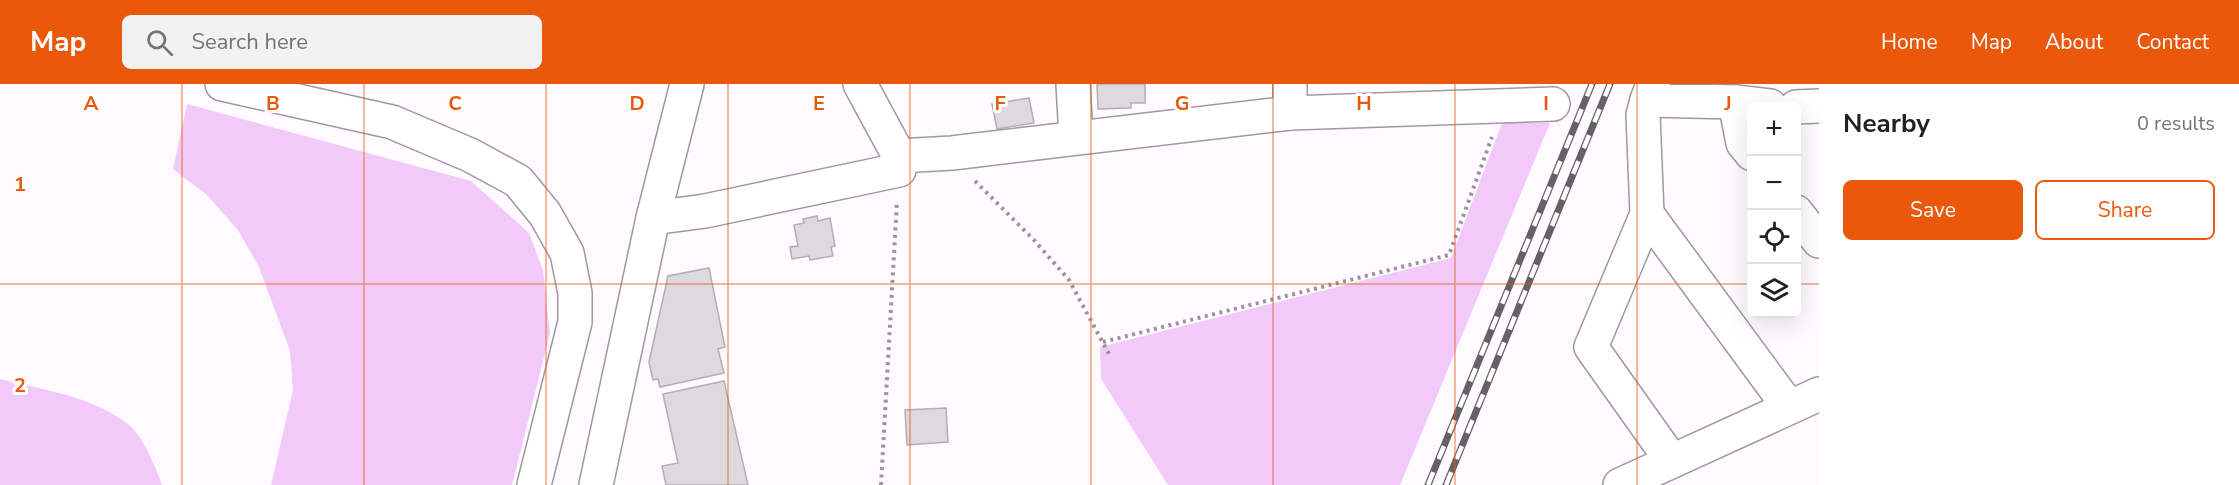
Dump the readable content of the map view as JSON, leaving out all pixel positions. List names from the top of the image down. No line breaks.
{"page":{"header":"Map","search":"Search here","nav":["Home","Map","About","Contact"],"heading":["Nearby","0 results"],"map_buttons":["+","−"],"buttons":["Save","Share"]},"grid":{"columns":["A","B","C","D","E","F","G","H","I","J"],"rows":["1","2"]}}
